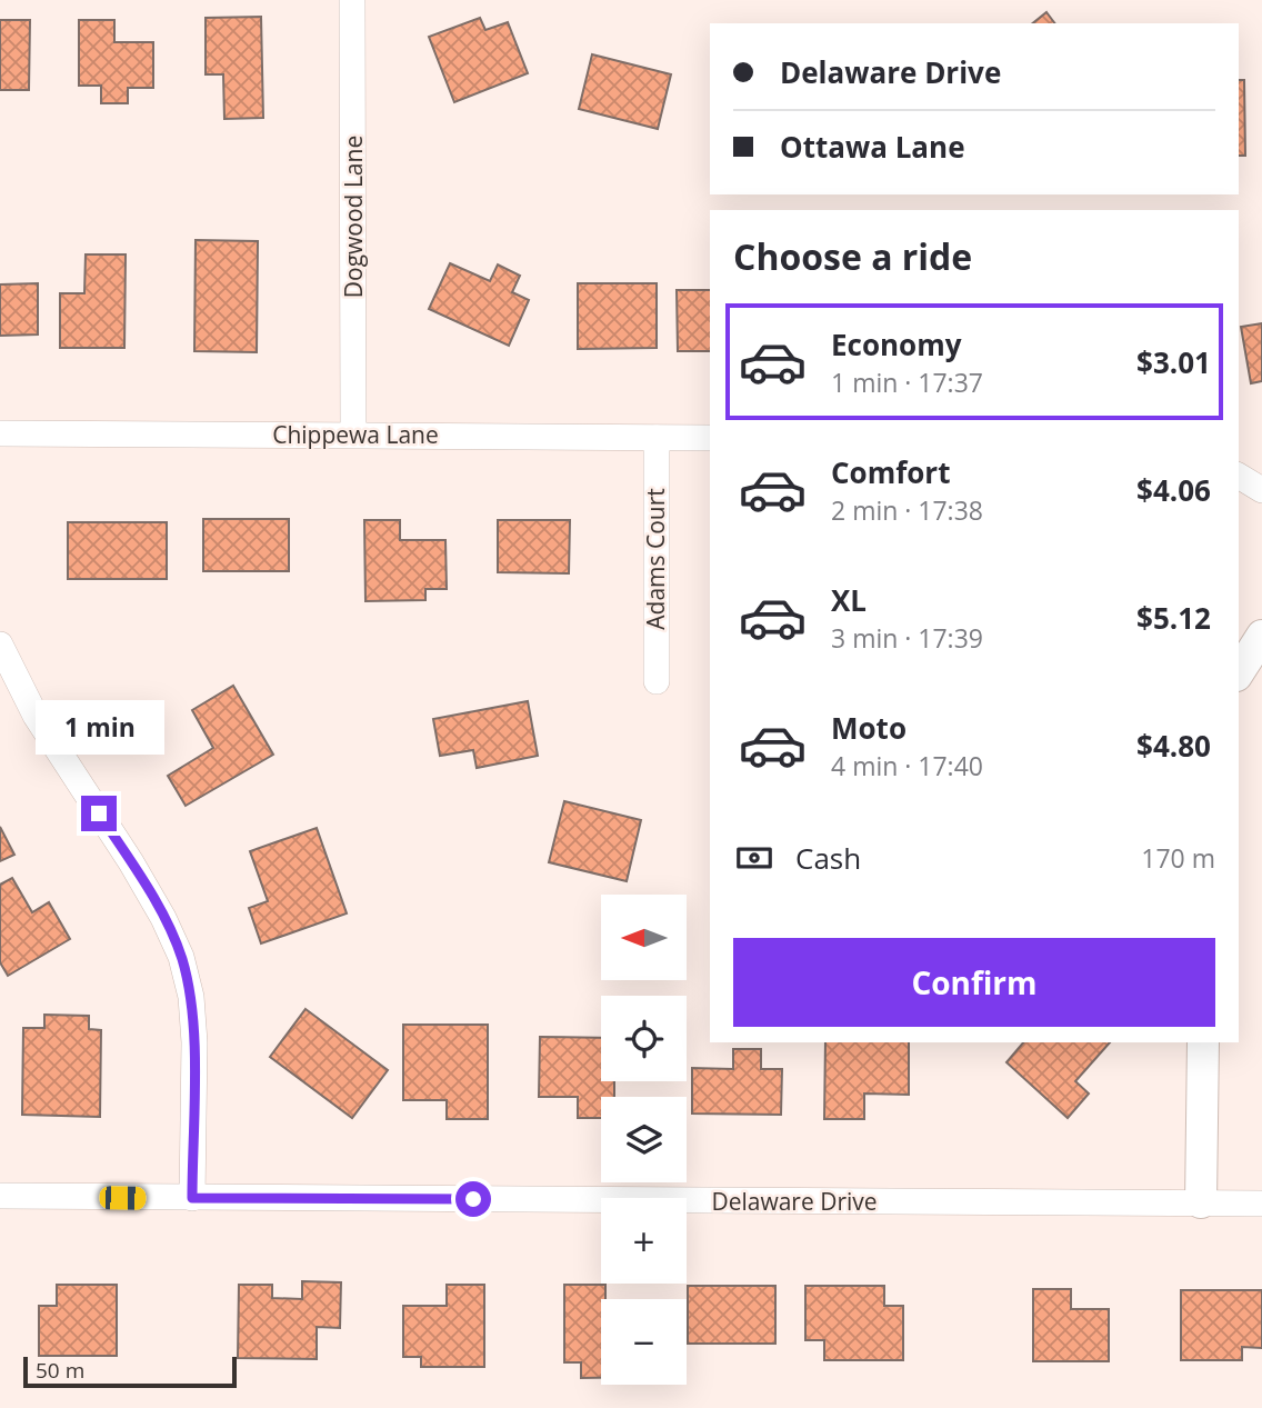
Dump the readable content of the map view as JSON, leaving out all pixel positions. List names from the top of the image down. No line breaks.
{"streets":{"street":["Dogwood Lane","Chippewa Lane","Adams Court","Delaware Drive"]},"crossings":[["Dogwood Lane","Chippewa Lane"],["Chippewa Lane","Adams Court"]],"scale_bar":"50 m","north":"left","page":{"banner":["Delaware Drive","Ottawa Lane"],"heading":"Choose a ride","list":[{"name":"Economy","note":"1 min · 17:37","value":"$3.01"},{"name":"Comfort","note":"2 min · 17:38","value":"$4.06"},{"name":"XL","note":"3 min · 17:39","value":"$5.12"},{"name":"Moto","note":"4 min · 17:40","value":"$4.80"}],"bubble":"1 min","pay":["Cash","170 m"],"map_buttons":["+","−"],"buttons":"Confirm","scale":"50 m"}}
